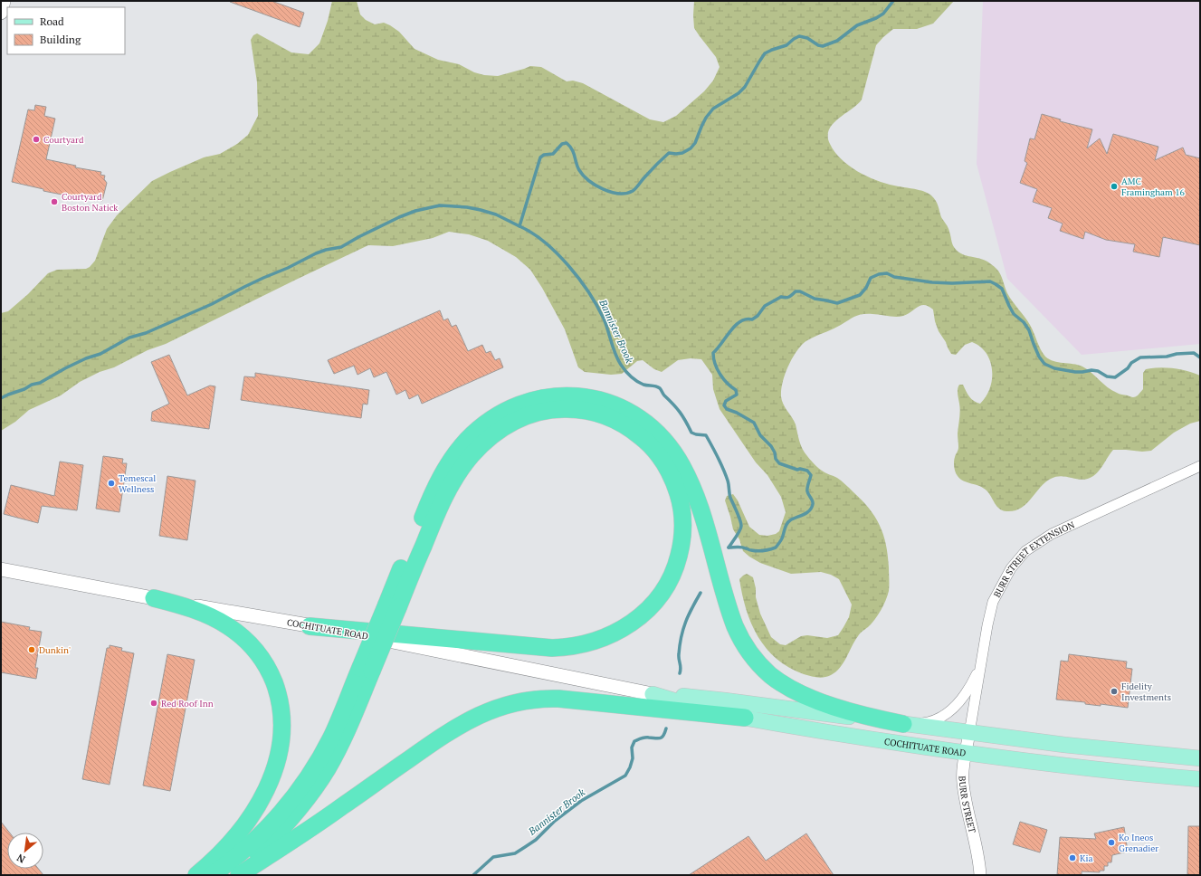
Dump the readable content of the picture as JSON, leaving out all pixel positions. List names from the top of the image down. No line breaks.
{"streets":{"main road":["COCHITUATE ROAD"],"street":["BURR STREET EXTENSION","BURR STREET"]},"crossings":[["BURR STREET EXTENSION","COCHITUATE ROAD"],["BURR STREET EXTENSION","BURR STREET"],["COCHITUATE ROAD","BURR STREET"]],"water":["Bannister Brook"],"places":["Courtyard","AMC Framingham 16","Courtyard Boston Natick","Temescal Wellness","Dunkin'","Fidelity Investments","Red Roof Inn","Ko Ineos Grenadier","Kia"],"legend":["Road","Building"],"north":"bottom left"}
